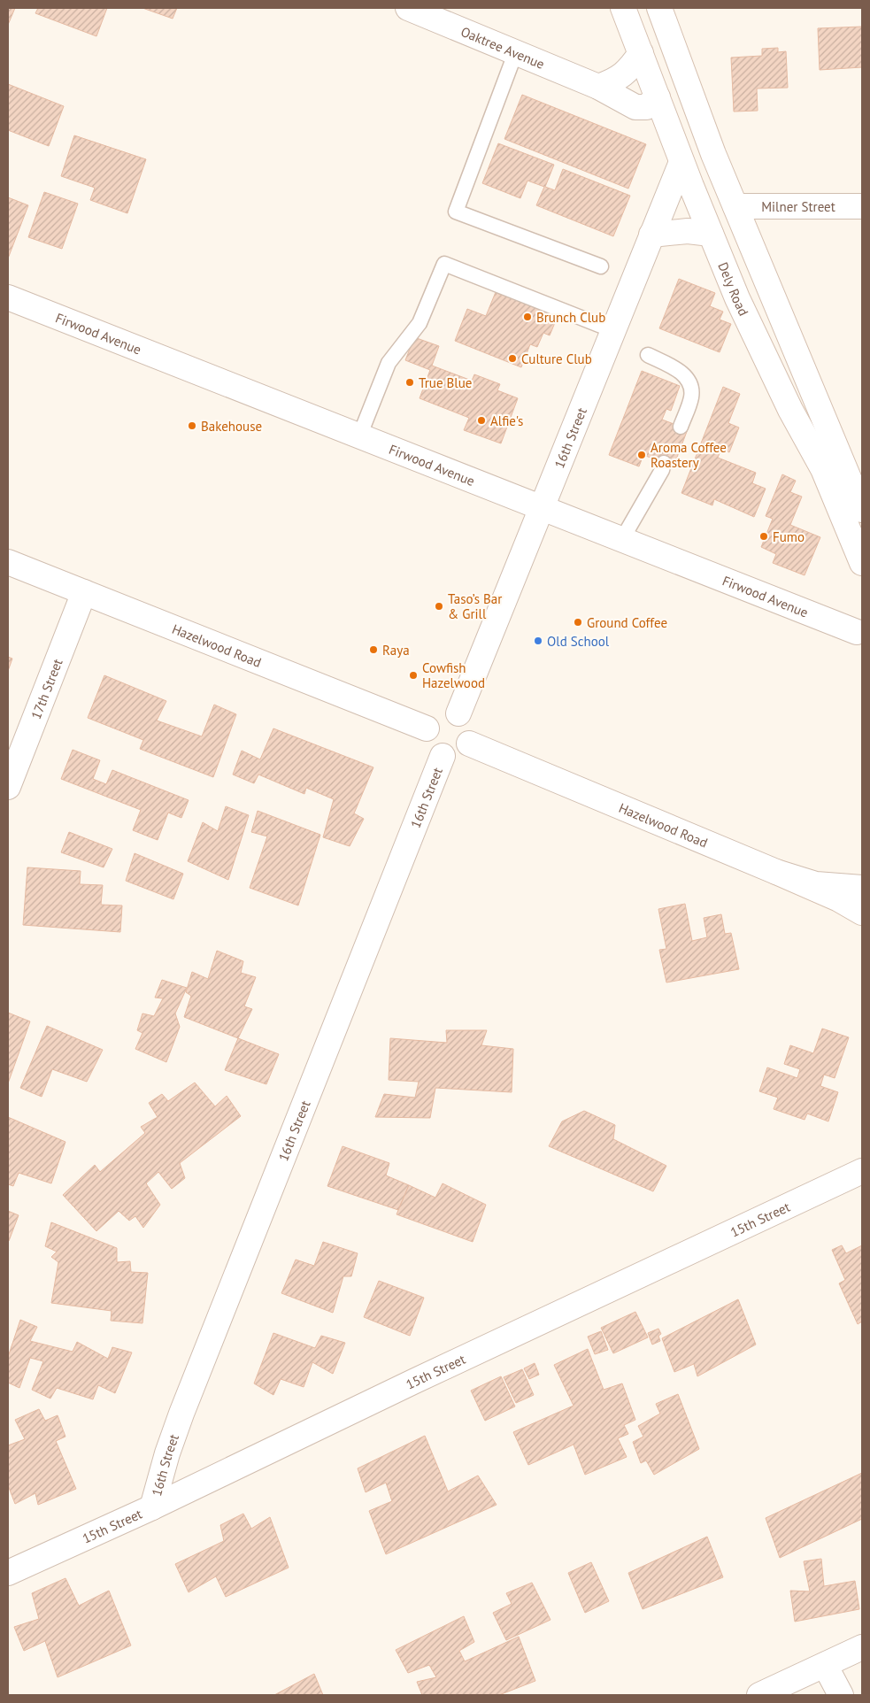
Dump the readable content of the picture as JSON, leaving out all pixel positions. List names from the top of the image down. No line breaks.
{"streets":{"street":["Oaktree Avenue","Milner Street","Dely Road","Firwood Avenue","16th Street","Hazelwood Road","17th Street","15th Street"]},"crossings":[["Oaktree Avenue","Dely Road"],["Dely Road","16th Street"],["Firwood Avenue","16th Street"],["16th Street","Hazelwood Road"],["16th Street","15th Street"],["Hazelwood Road","17th Street"]],"places":["Brunch Club","Culture Club","True Blue","Alfie's","Bakehouse","Aroma Coffee Roastery","Fumo","Taso’s Bar & Grill","Ground Coffee","Old School","Raya","Cowfish Hazelwood"]}
